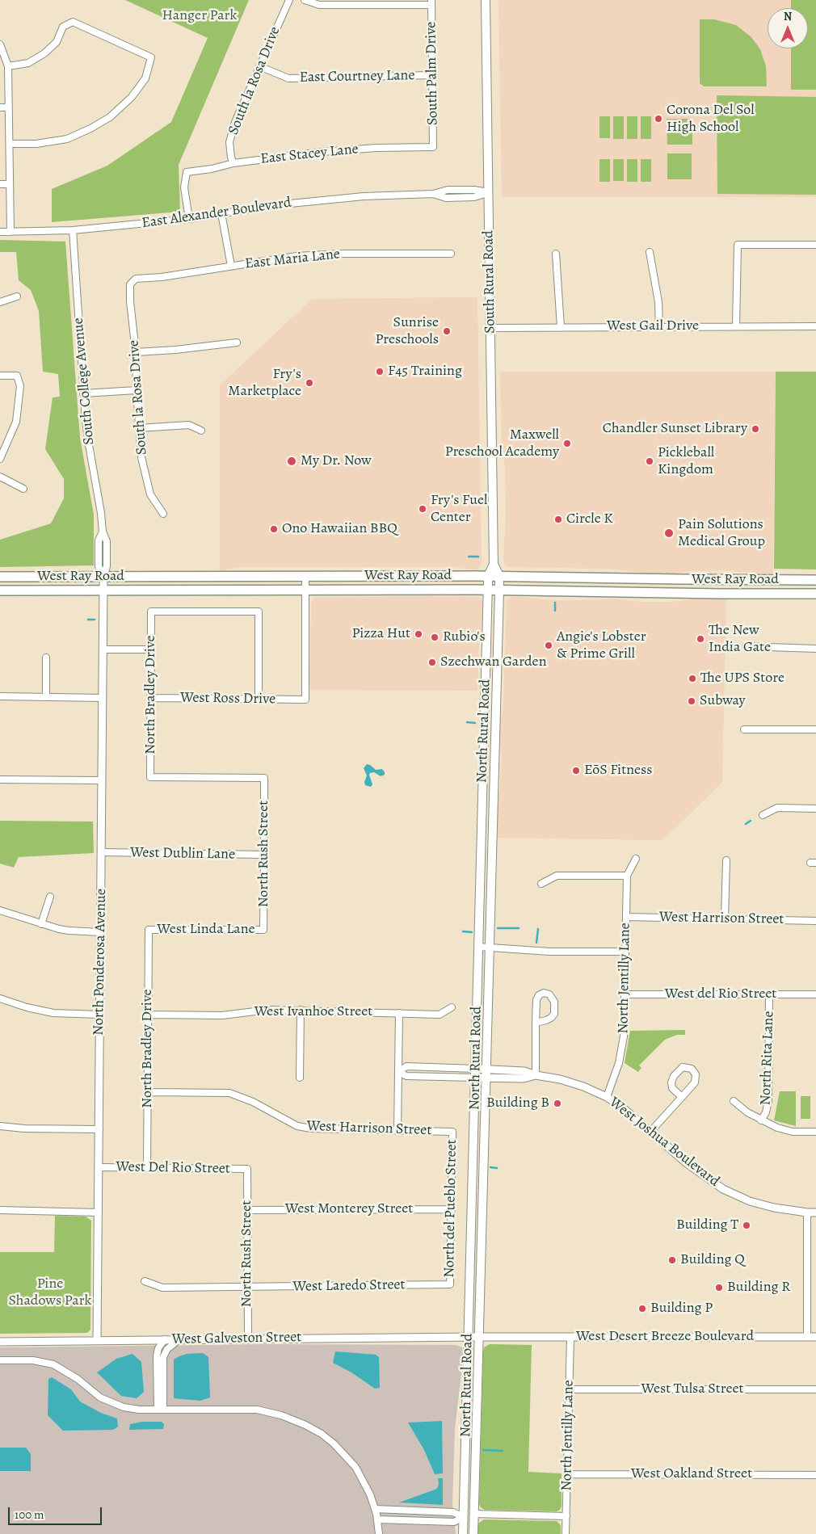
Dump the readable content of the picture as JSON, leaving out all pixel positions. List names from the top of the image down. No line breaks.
{"streets":{"main road":["South Rural Road","West Ray Road","North Rural Road"],"street":["South Palm Drive","East Courtney Lane","South la Rosa Drive","East Stacey Lane","East Alexander Boulevard","East Maria Lane","West Gail Drive","South College Avenue","North Bradley Drive","West Ross Drive","West Dublin Lane","North Rush Street","West Harrison Street","West Linda Lane","North Ponderosa Avenue","North Jentilly Lane","West del Rio Street","West Ivanhoe Street","North Rita Lane","West Joshua Boulevard","West Del Rio Street","North del Pueblo Street","West Monterey Street","West Laredo Street","West Desert Breeze Boulevard","West Galveston Street","West Tulsa Street","West Oakland Street"]},"crossings":[["South Palm Drive","East Courtney Lane"],["South Palm Drive","East Stacey Lane"],["East Courtney Lane","South la Rosa Drive"],["South la Rosa Drive","East Stacey Lane"],["South la Rosa Drive","East Maria Lane"],["East Stacey Lane","East Alexander Boulevard"],["East Alexander Boulevard","South Rural Road"],["East Alexander Boulevard","South College Avenue"],["South Rural Road","West Gail Drive"],["South Rural Road","West Ray Road"],["South Rural Road","North Rural Road"],["South College Avenue","West Ray Road"],["South College Avenue","North Ponderosa Avenue"],["West Ray Road","West Ross Drive"],["West Ray Road","North Rural Road"],["West Ray Road","North Ponderosa Avenue"],["North Bradley Drive","West Ross Drive"],["North Bradley Drive","North Rush Street"],["North Bradley Drive","West Harrison Street"],["North Bradley Drive","West Linda Lane"],["North Bradley Drive","West Ivanhoe Street"],["North Bradley Drive","West Del Rio Street"],["North Rural Road","West Joshua Boulevard"],["North Rural Road","West Desert Breeze Boulevard"],["North Rural Road","West Galveston Street"],["West Dublin Lane","North Rush Street"],["West Dublin Lane","North Ponderosa Avenue"],["North Rush Street","West Linda Lane"],["North Rush Street","West Del Rio Street"],["North Rush Street","West Monterey Street"],["North Rush Street","West Laredo Street"],["North Rush Street","West Galveston Street"],["West Harrison Street","North Jentilly Lane"],["West Harrison Street","North del Pueblo Street"],["North Ponderosa Avenue","West Del Rio Street"],["North Ponderosa Avenue","West Galveston Street"],["North Jentilly Lane","West del Rio Street"],["North Jentilly Lane","West Joshua Boulevard"],["North Jentilly Lane","West Desert Breeze Boulevard"],["North Jentilly Lane","West Tulsa Street"],["North Jentilly Lane","West Oakland Street"],["West del Rio Street","North Rita Lane"],["North del Pueblo Street","West Monterey Street"],["North del Pueblo Street","West Laredo Street"],["West Desert Breeze Boulevard","West Galveston Street"]],"parks":["Hanger Park","Pine Shadows Park"],"places":["Corona Del Sol High School","Sunrise Preschools","F45 Training","Fry's Marketplace","Chandler Sunset Library","Maxwell Preschool Academy","My Dr. Now","Pickleball Kingdom","Fry's Fuel Center","Circle K","Ono Hawaiian BBQ","Pain Solutions Medical Group","Pizza Hut","Rubio's","The New India Gate","Angie's Lobster & Prime Grill","Szechwan Garden","The UPS Store","Subway","EōS Fitness","Building B","Building T","Building Q","Building R","Building P"],"scale_bar":"100 m","north":"top"}
